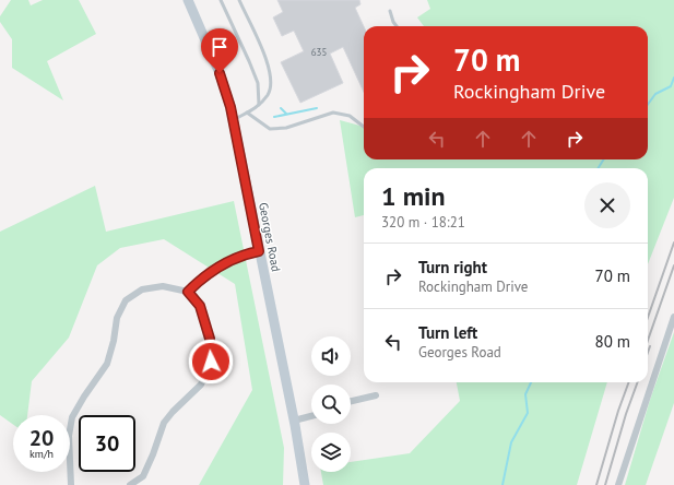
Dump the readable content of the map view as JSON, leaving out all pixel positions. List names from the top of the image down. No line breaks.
{"streets":{"street":["Georges Road"]},"house_numbers":["635"],"page":{"turn":["70 m","Rockingham Drive"],"heading":["1 min","320 m · 18:21"],"list":[{"name":"Turn right","note":"Rockingham Drive","value":"70 m"},{"name":"Turn left","note":"Georges Road","value":"80 m"}],"speed":"20 km/h","limit":"30"}}
